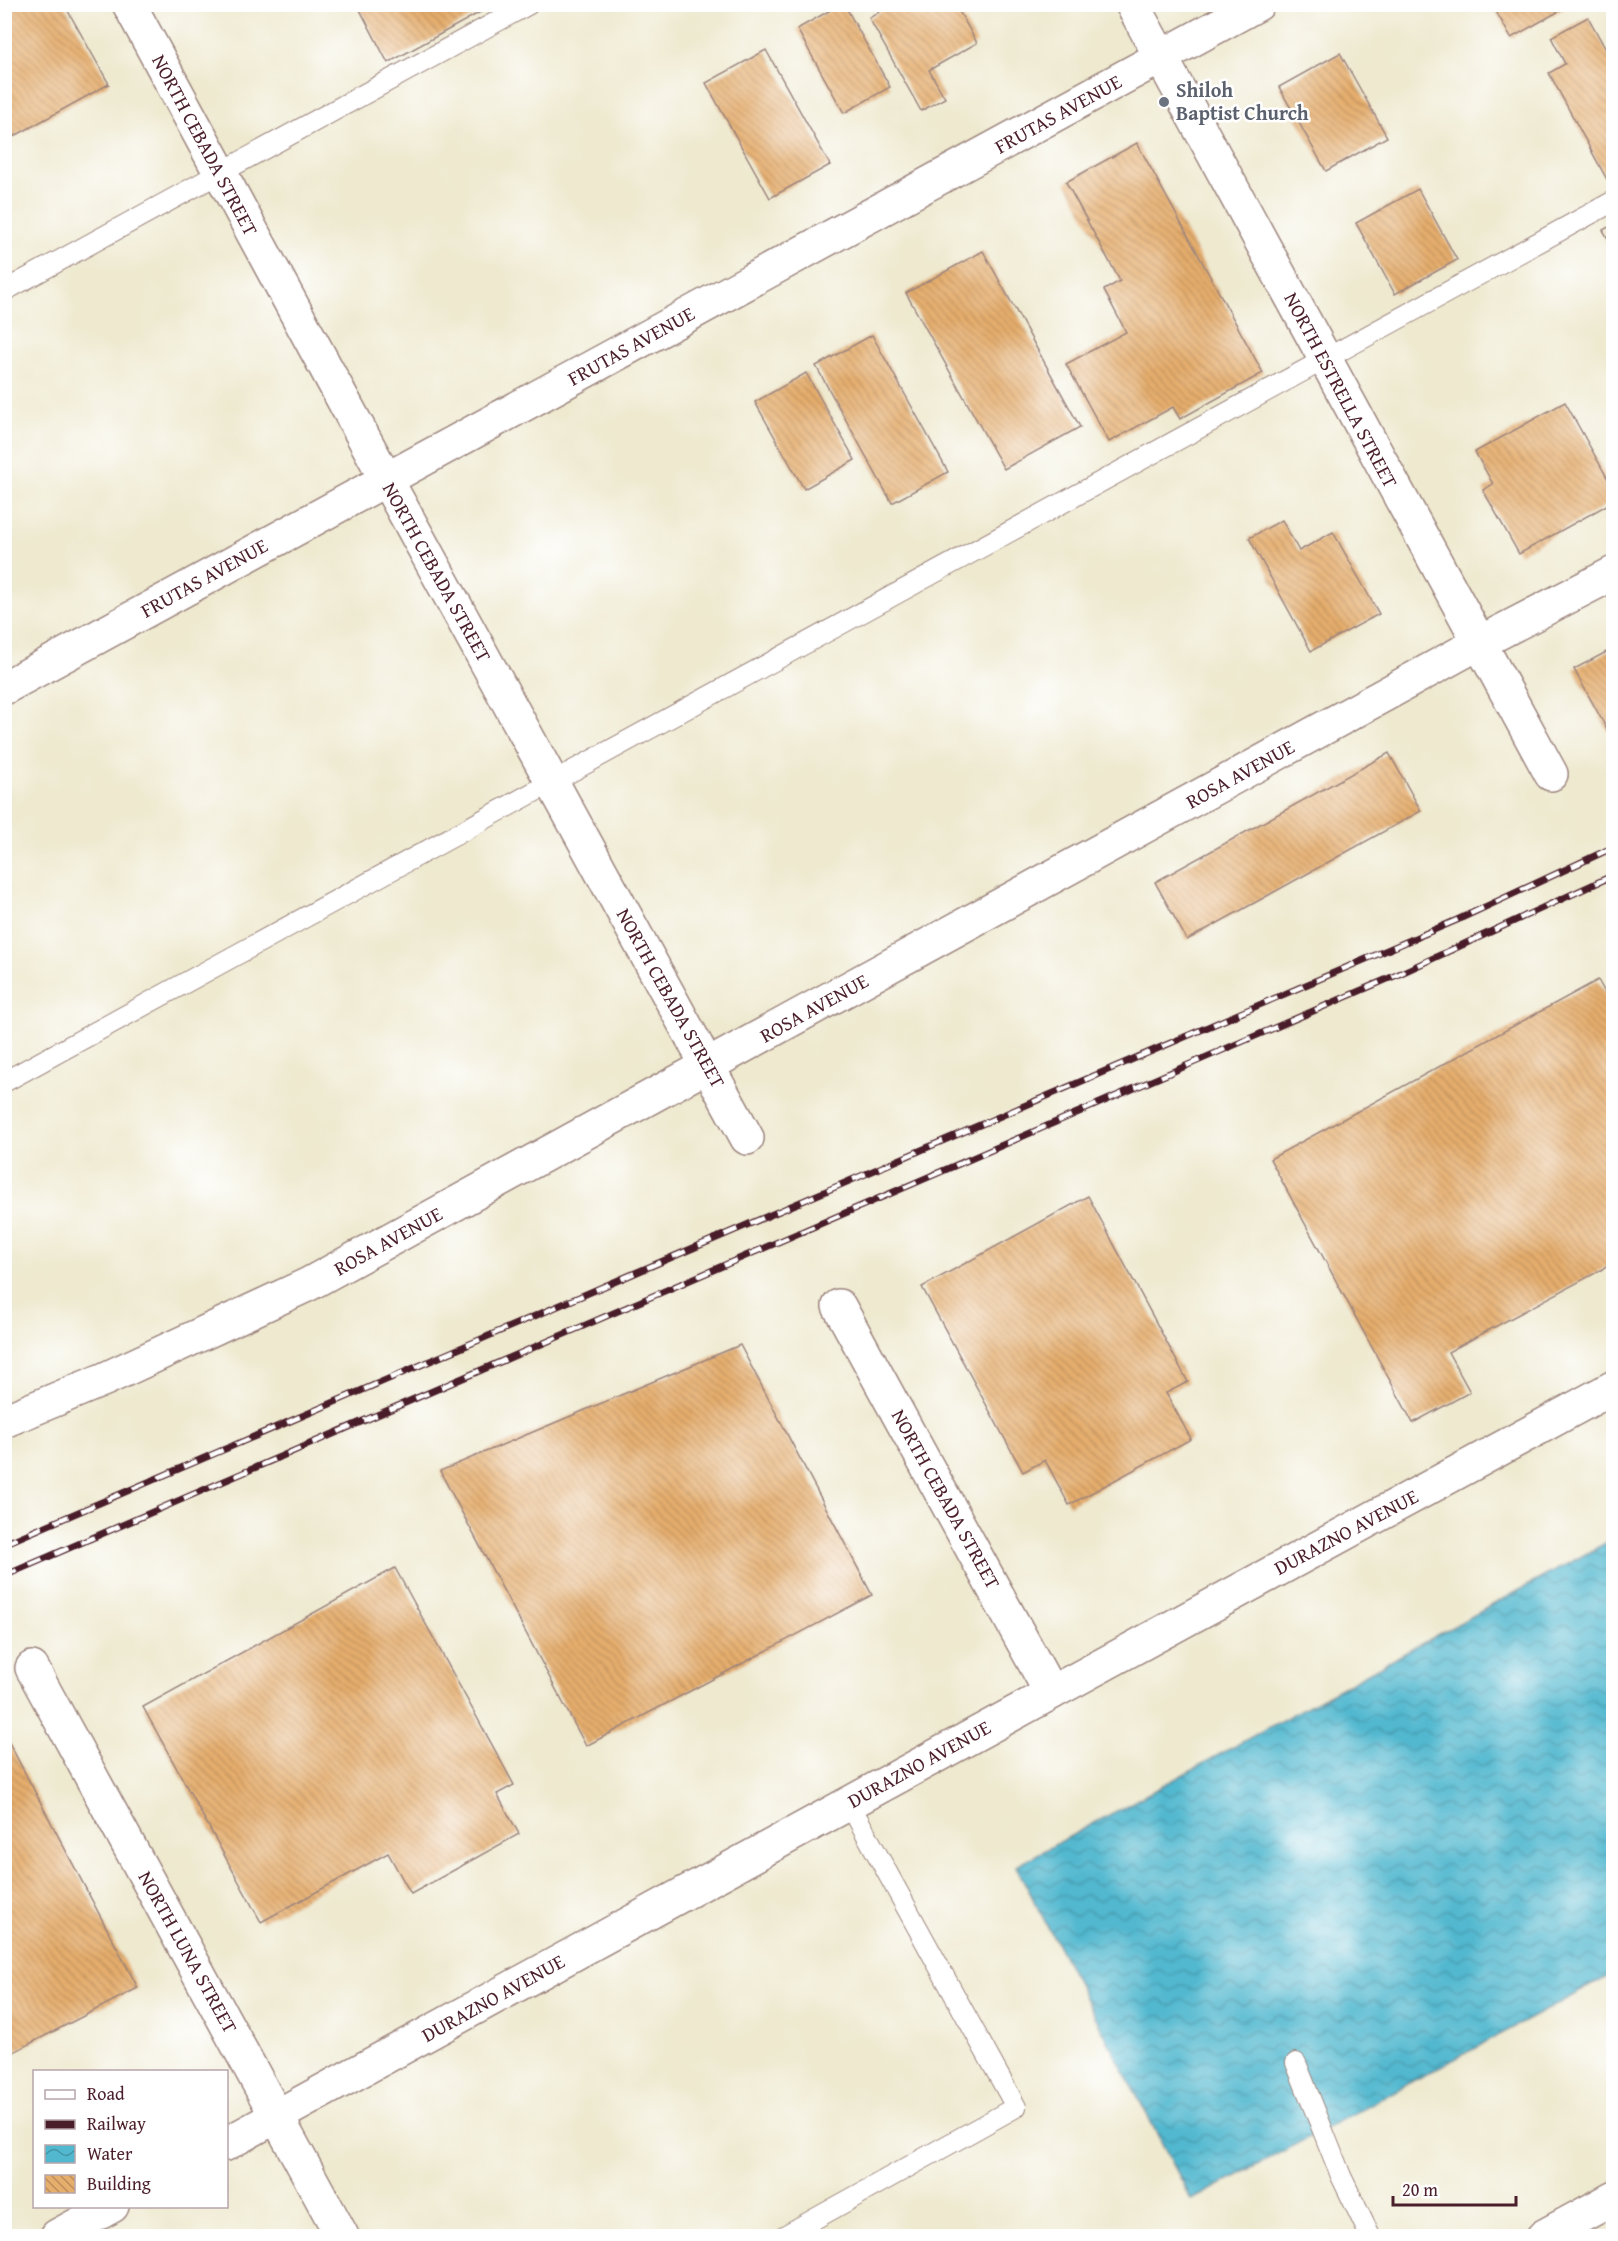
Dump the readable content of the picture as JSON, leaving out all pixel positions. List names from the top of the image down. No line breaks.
{"streets":{"street":["FRUTAS AVENUE","NORTH CEBADA STREET","NORTH ESTRELLA STREET","ROSA AVENUE","DURAZNO AVENUE","NORTH LUNA STREET"]},"crossings":[["FRUTAS AVENUE","NORTH CEBADA STREET"],["FRUTAS AVENUE","NORTH ESTRELLA STREET"],["NORTH CEBADA STREET","ROSA AVENUE"],["NORTH CEBADA STREET","DURAZNO AVENUE"],["NORTH ESTRELLA STREET","ROSA AVENUE"],["DURAZNO AVENUE","NORTH LUNA STREET"]],"places":["Shiloh Baptist Church"],"legend":["Road","Railway","Water","Building"],"scale_bar":"20 m"}
